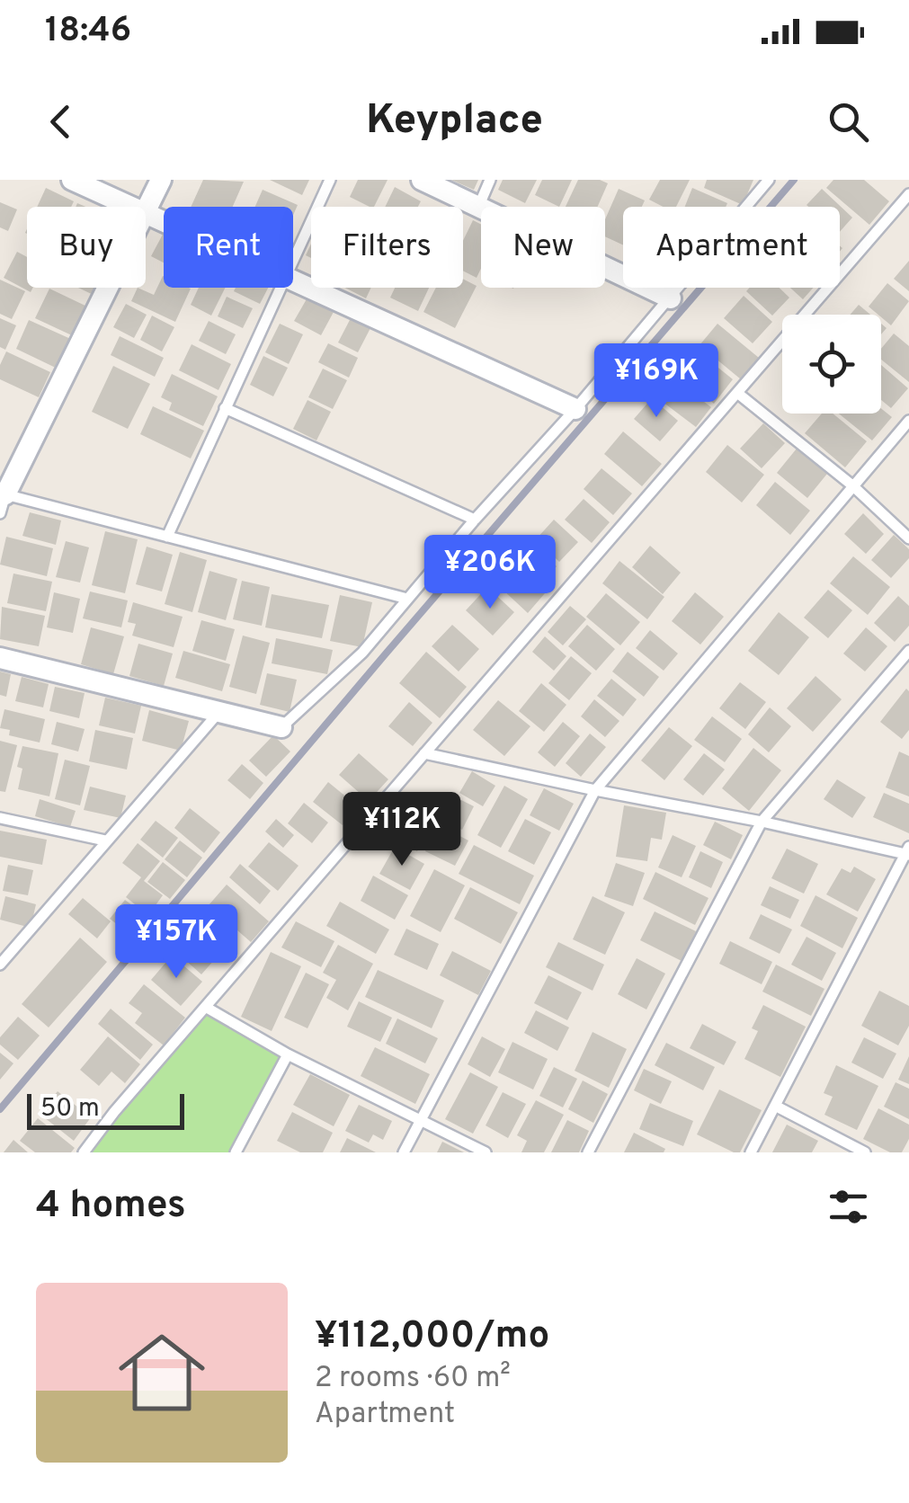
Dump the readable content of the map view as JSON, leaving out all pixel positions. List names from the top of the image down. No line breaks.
{"scale_bar":"50 m","page":{"status":"18:46","header":"Keyplace","chip":["Buy","Rent","Filters","New","Apartment"],"price":["¥169K","¥206K","¥112K","¥157K"],"scale":"50 m","heading":"4 homes","list":[{"name":"¥112,000/mo","note":"2 rooms · 60 m² · Apartment"}]}}
